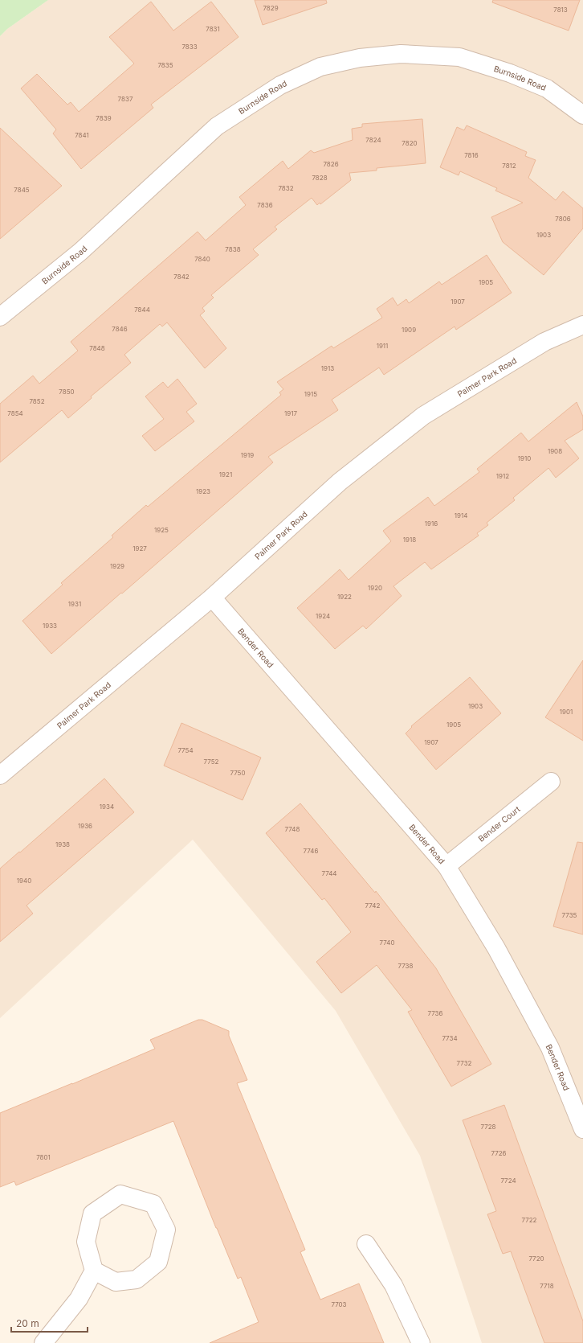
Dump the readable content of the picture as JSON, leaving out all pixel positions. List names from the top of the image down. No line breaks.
{"streets":{"street":["Burnside Road","Palmer Park Road","Bender Road","Bender Court"]},"crossings":[["Palmer Park Road","Bender Road"],["Bender Road","Bender Court"]],"house_numbers":["7829","7813","7831","7833","7835","7837","7839","7841","7824","7820","7816","7826","7812","7828","7832","7845","7836","7806","1903","7838","7840","7842","1905","1907","7844","7846","1909","1911","7848","1913","7850","1915","7852","7854","1917","1908","1919","1910","1921","1912","1923","1914","1916","1925","1918","1927","1929","1920","1922","1931","1924","1933","1903","1901","1905","1907","7754","7752","7750","1934","1936","7748","1938","7746","7744","1940","7742","7735","7740","7738","7736","7734","7732","7728","7726","7801","7724","7722","7720","7718","7703"],"scale_bar":"20 m"}
